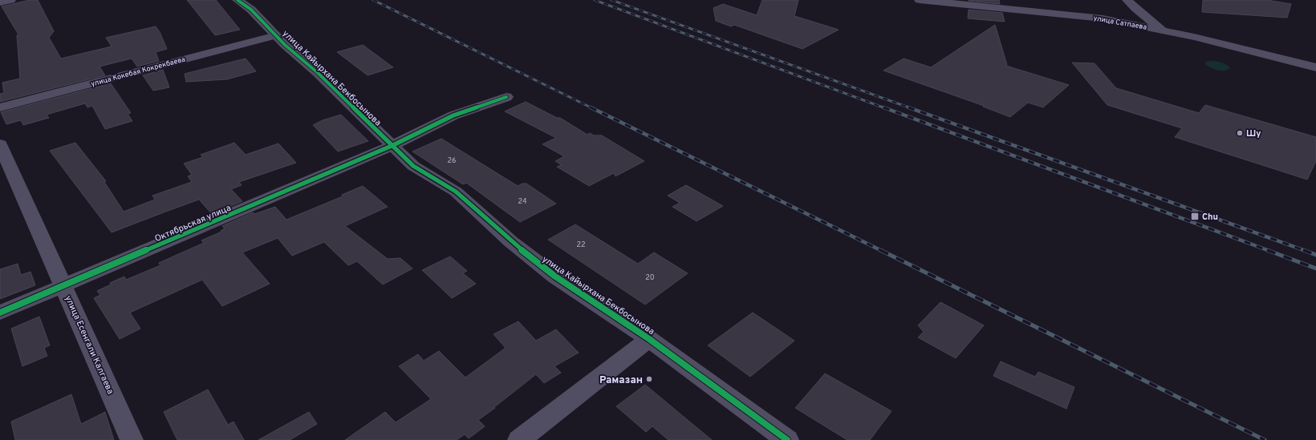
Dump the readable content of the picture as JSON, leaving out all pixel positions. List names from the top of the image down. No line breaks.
{"streets":{"street":["улица Сатпаева","улица Кокебая Кокрекбаева","улица Кайырхана Бекбосынова","Октябрьская улица","улица Есенгали Калгаева"]},"crossings":[["улица Кокебая Кокрекбаева","улица Кайырхана Бекбосынова"],["улица Кайырхана Бекбосынова","Октябрьская улица"],["Октябрьская улица","улица Есенгали Калгаева"]],"places":{"other":["Шу","Рамазан"],"transit":["Chu"]},"house_numbers":["26","24","22","20"]}
